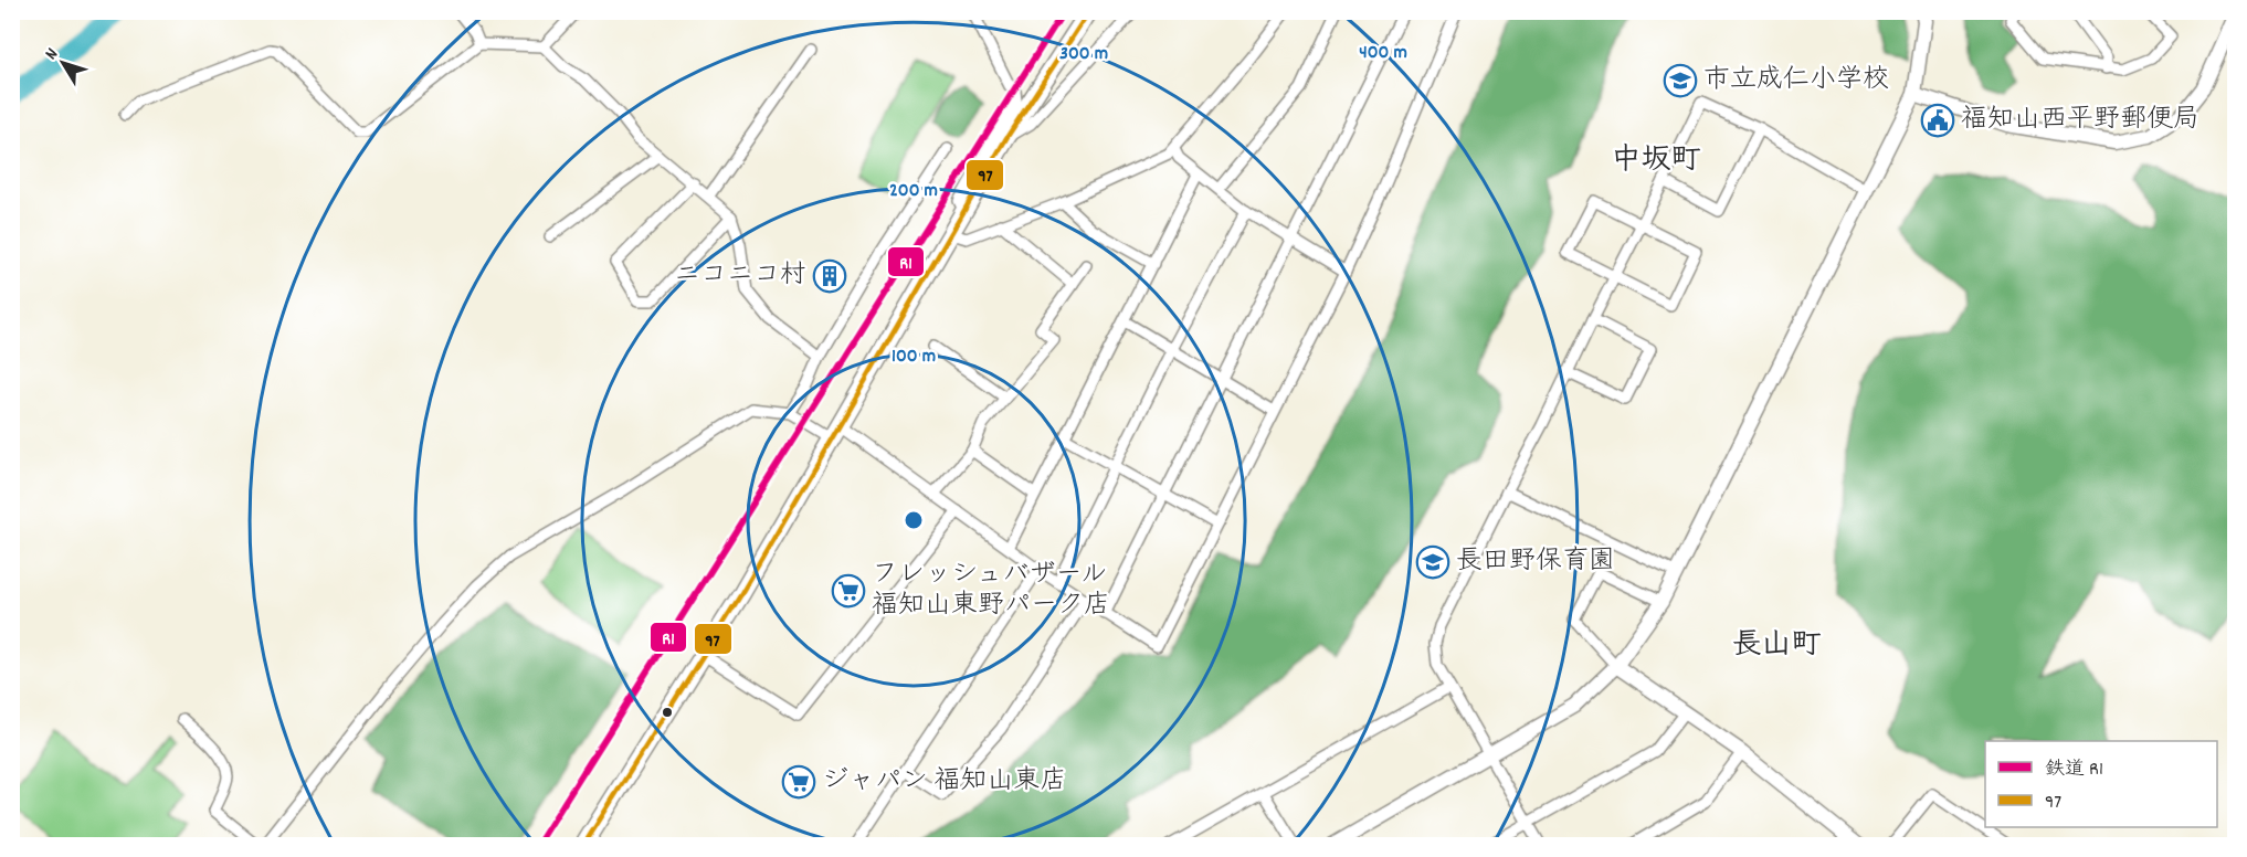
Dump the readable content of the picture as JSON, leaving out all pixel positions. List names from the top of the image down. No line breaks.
{"districts":["中坂町","長山町"],"places":{"school or university":["市立成仁小学校","長田野保育園"],"public building":["福知山西平野郵便局"],"building":["ニコニコ村"],"supermarket":["フレッシュバザール 福知山東野パーク店","ジャパン 福知山東店"]},"lines":["rail line R1","transit line 97"],"legend":["鉄道 R1","97"],"north":"top left","rings":["400 m","300 m","200 m","100 m"]}
